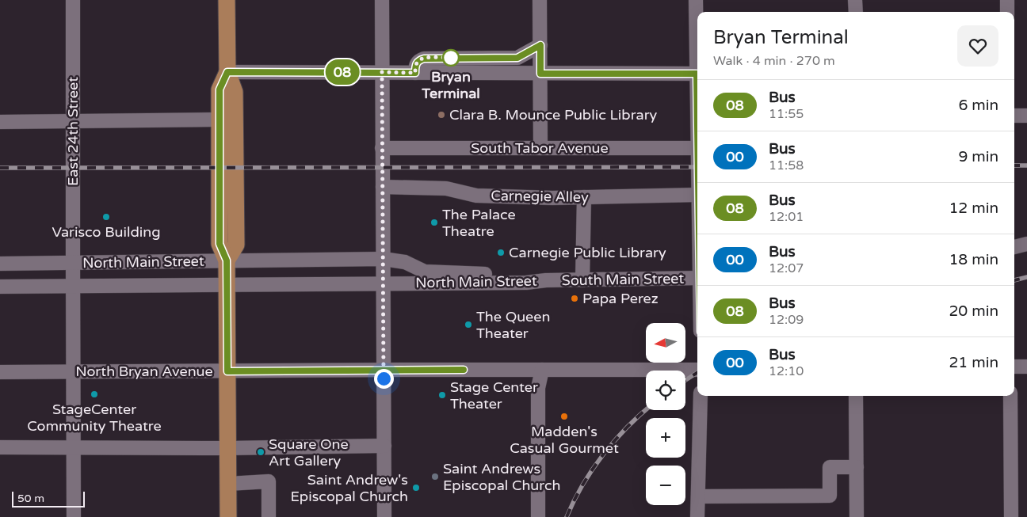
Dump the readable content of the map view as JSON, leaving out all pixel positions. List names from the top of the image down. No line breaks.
{"streets":{"street":["East 24th Street","South Tabor Avenue","Carnegie Alley","North Main Street","South Main Street","North Bryan Avenue"]},"crossings":[["East 24th Street","North Main Street"],["East 24th Street","North Bryan Avenue"],["North Main Street","South Main Street"]],"places":["Bryan Terminal","Clara B. Mounce Public Library","Varisco Building","The Palace Theatre","Carnegie Public Library","Papa Perez","The Queen Theater","StageCenter Community Theatre","Stage Center Theater","Madden's Casual Gourmet","Square One Art Gallery","Saint Andrews Episcopal Church","Saint Andrew's Episcopal Church"],"lines":["bus line 08"],"scale_bar":"50 m","north":"left","page":{"on_map":"08","heading":["Bryan Terminal","Walk · 4 min · 270 m"],"list":[{"mark":"08","name":"Bus","note":"11:55","value":"6 min"},{"mark":"00","name":"Bus","note":"11:58","value":"9 min"},{"mark":"08","name":"Bus","note":"12:01","value":"12 min"},{"mark":"00","name":"Bus","note":"12:07","value":"18 min"},{"mark":"08","name":"Bus","note":"12:09","value":"20 min"},{"mark":"00","name":"Bus","note":"12:10","value":"21 min"}],"map_buttons":["+","−"],"scale":"50 m"}}
